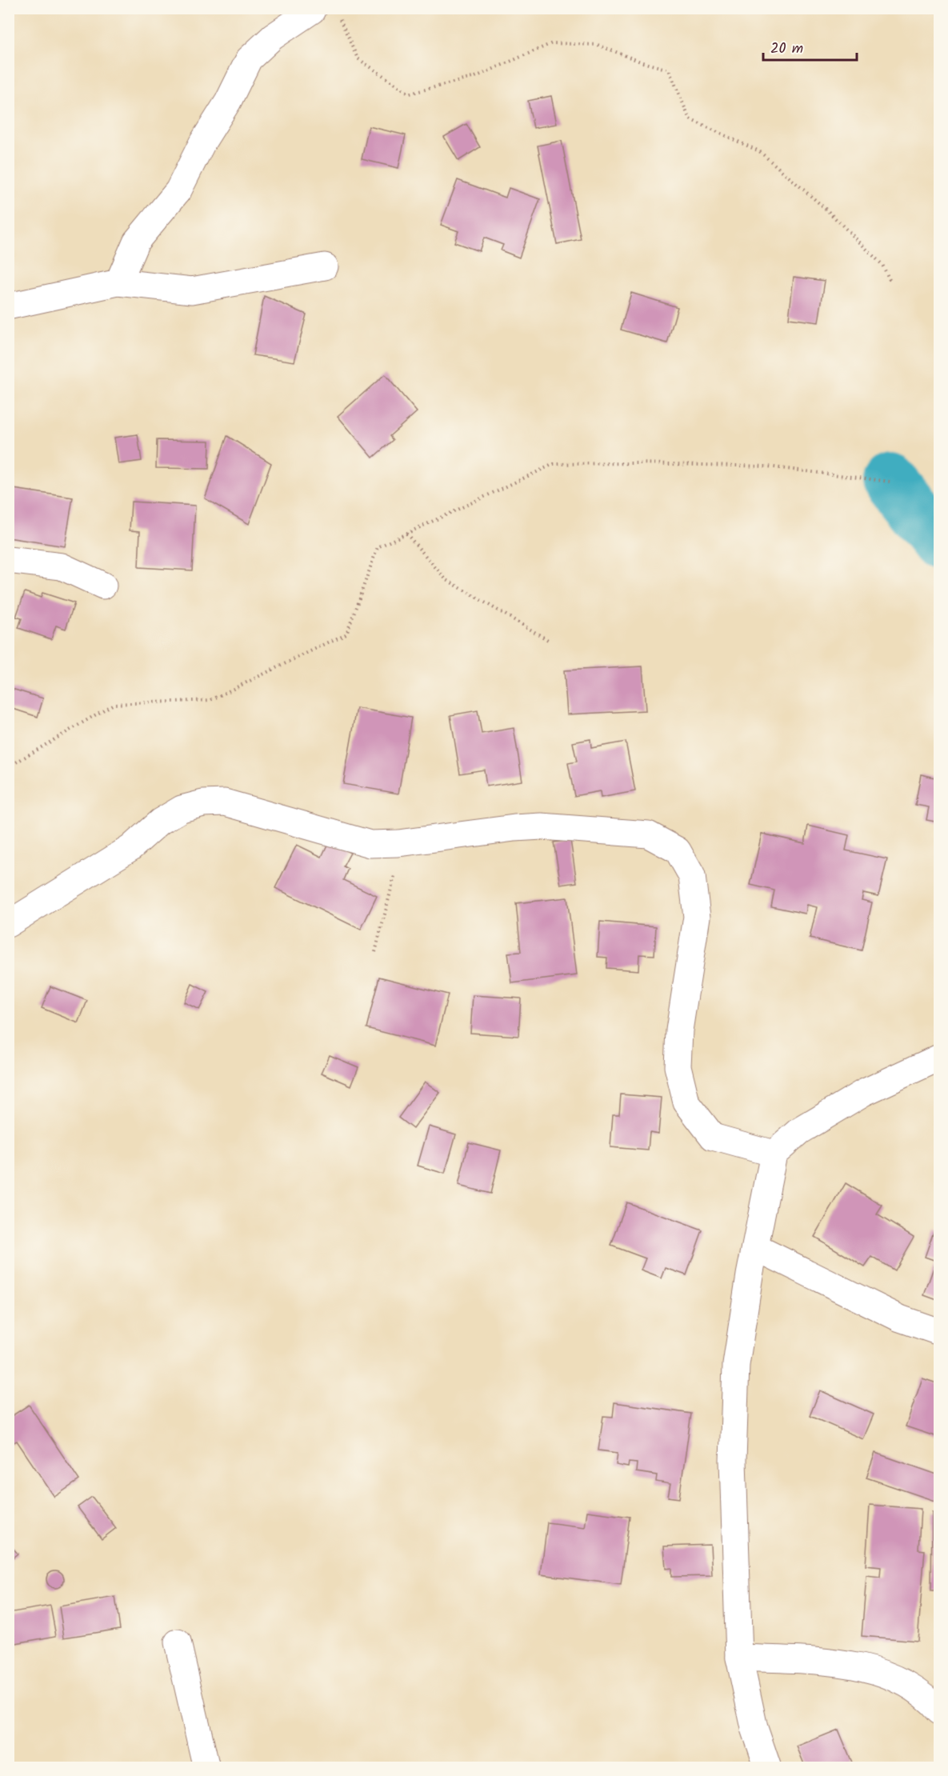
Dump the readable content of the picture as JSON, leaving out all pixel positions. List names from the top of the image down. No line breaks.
{"scale_bar":"20 m"}
